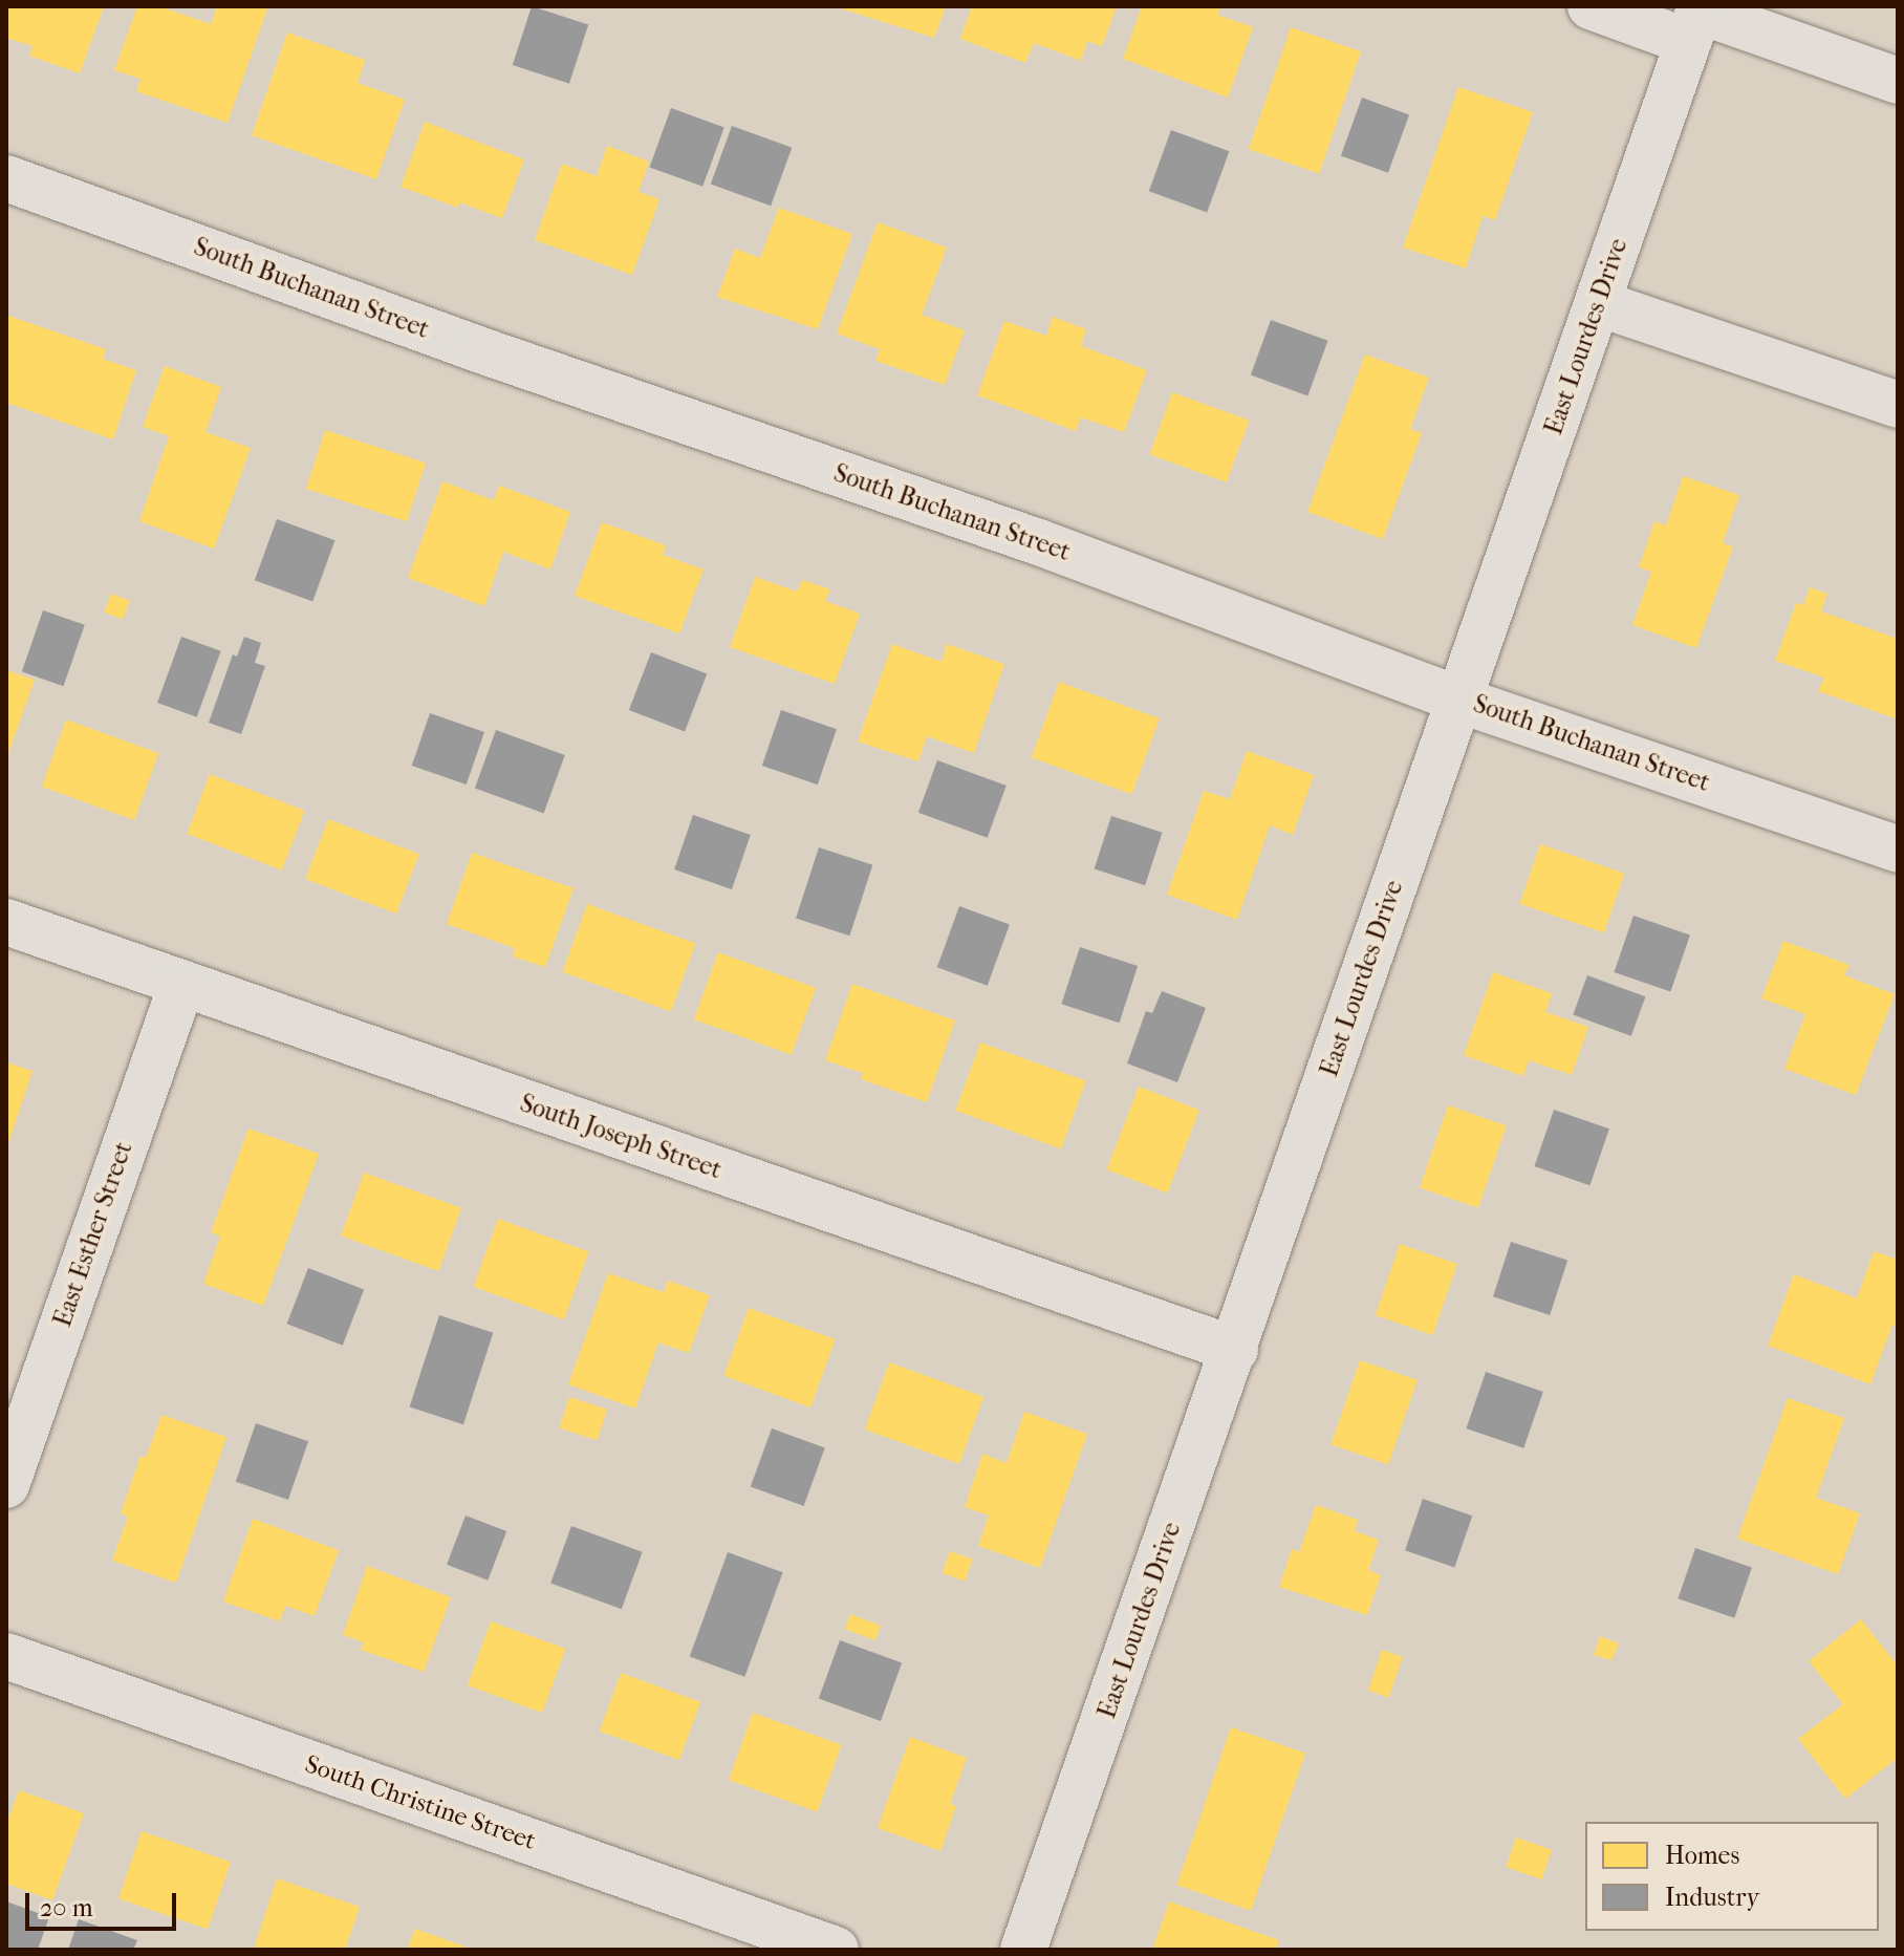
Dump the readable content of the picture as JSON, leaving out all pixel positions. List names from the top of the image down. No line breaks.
{"streets":{"street":["South Buchanan Street","East Lourdes Drive","South Joseph Street","East Esther Street","South Christine Street"]},"crossings":[["South Buchanan Street","East Lourdes Drive"],["East Lourdes Drive","South Joseph Street"],["South Joseph Street","East Esther Street"]],"legend":["Homes","Industry"],"scale_bar":"20 m"}
